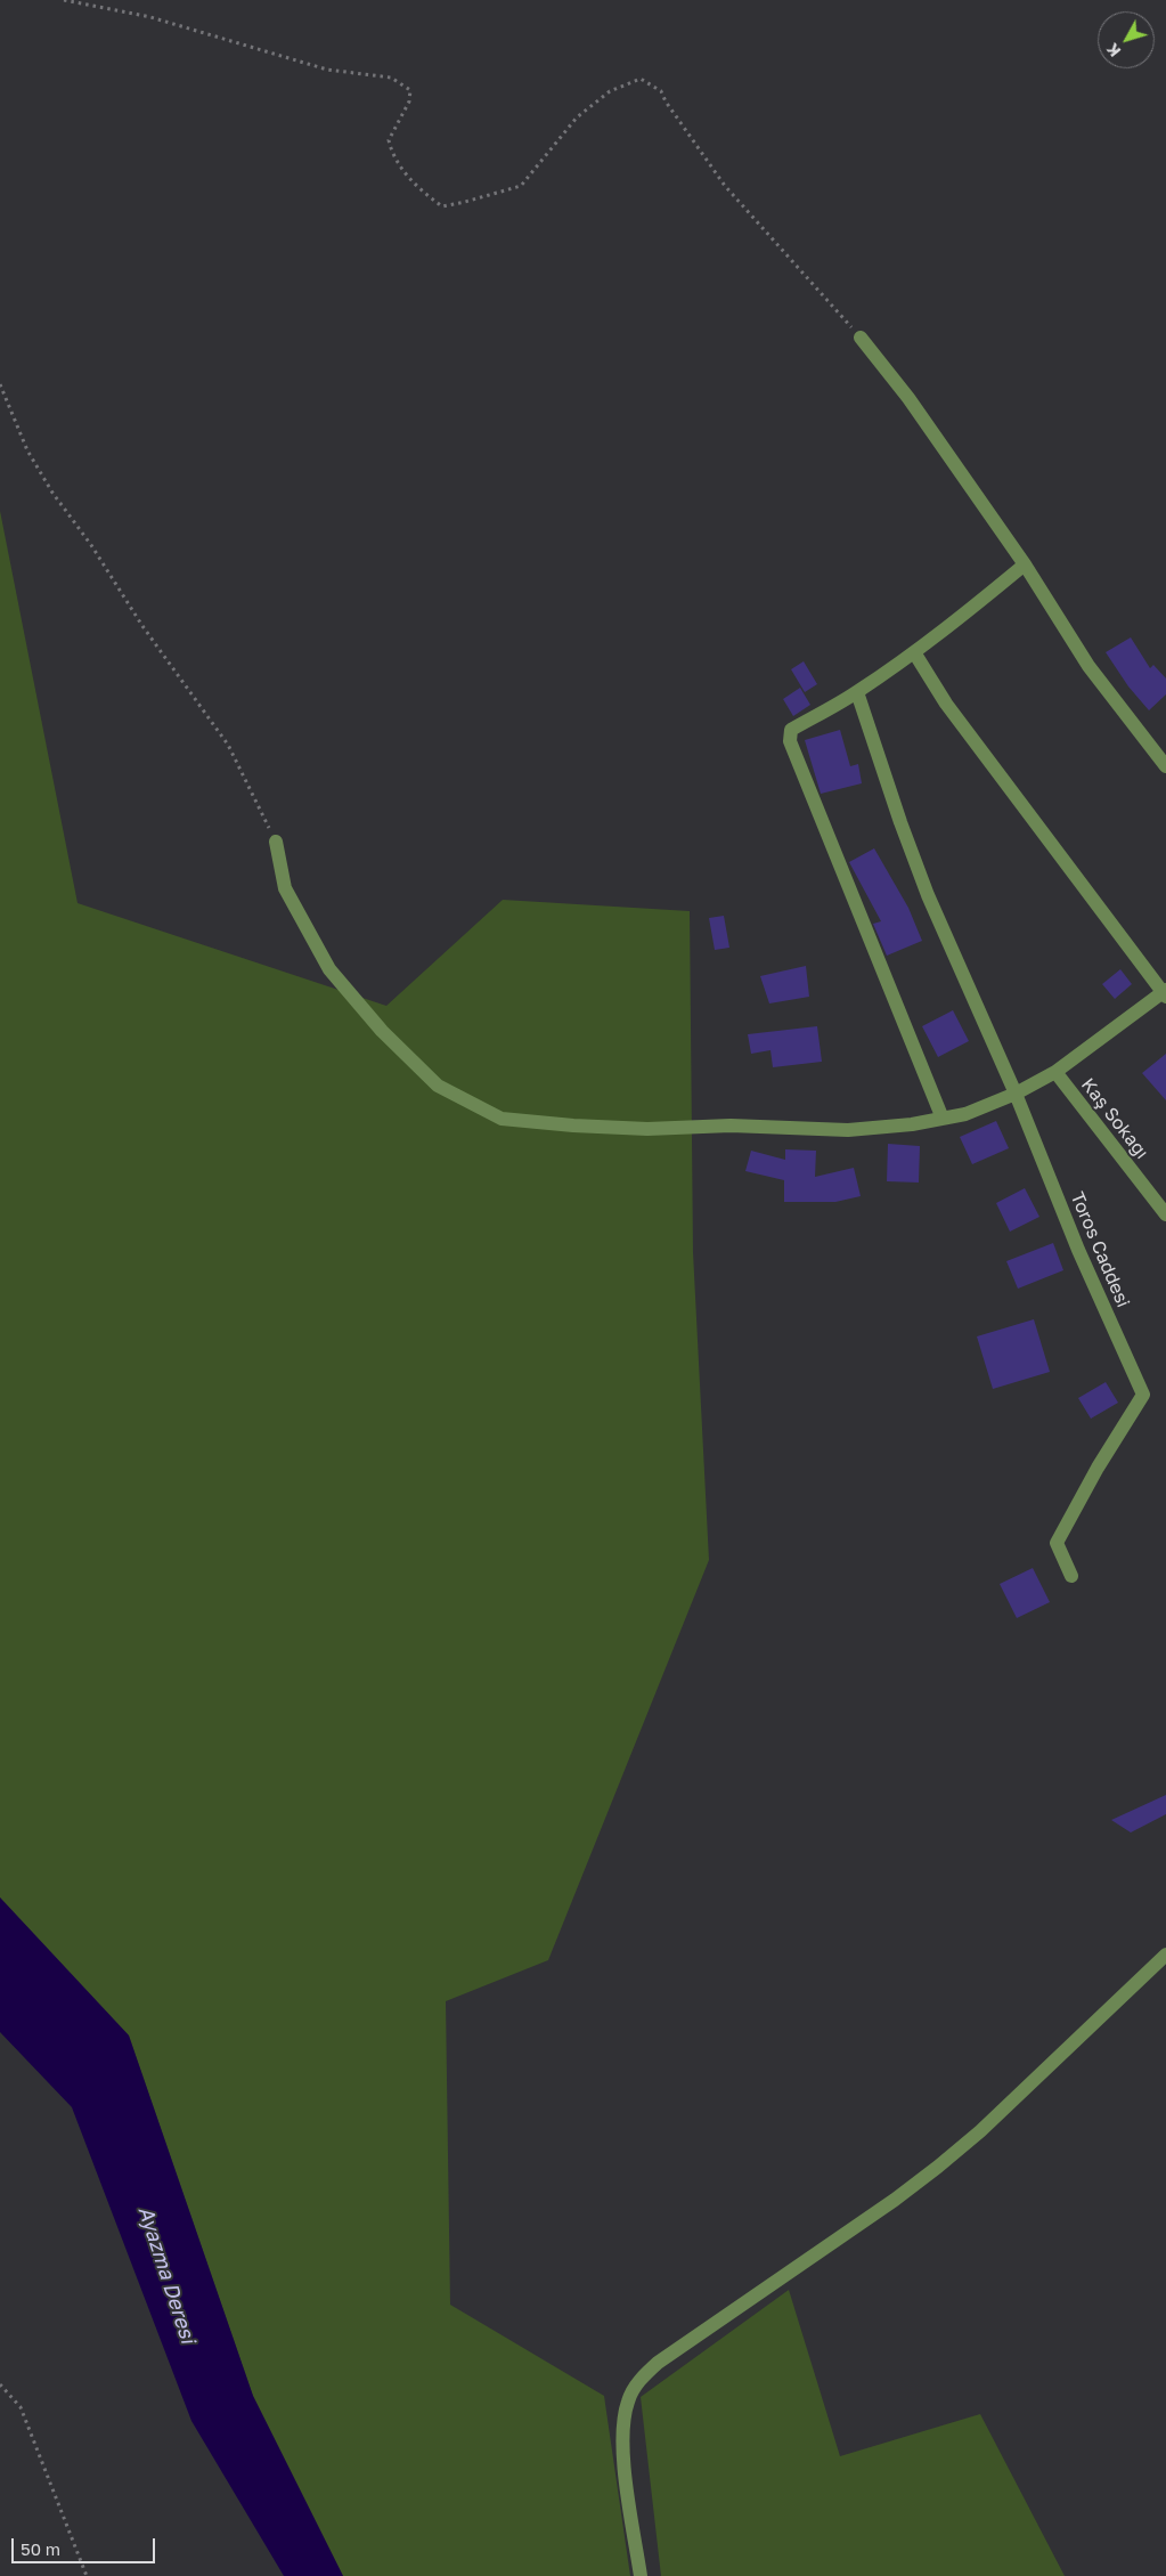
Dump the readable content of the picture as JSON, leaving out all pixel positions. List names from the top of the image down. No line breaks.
{"streets":{"street":["Kaş Sokağı","Toros Caddesi"]},"water":["Ayazma Deresi"],"scale_bar":"50 m","north":"bottom left"}
